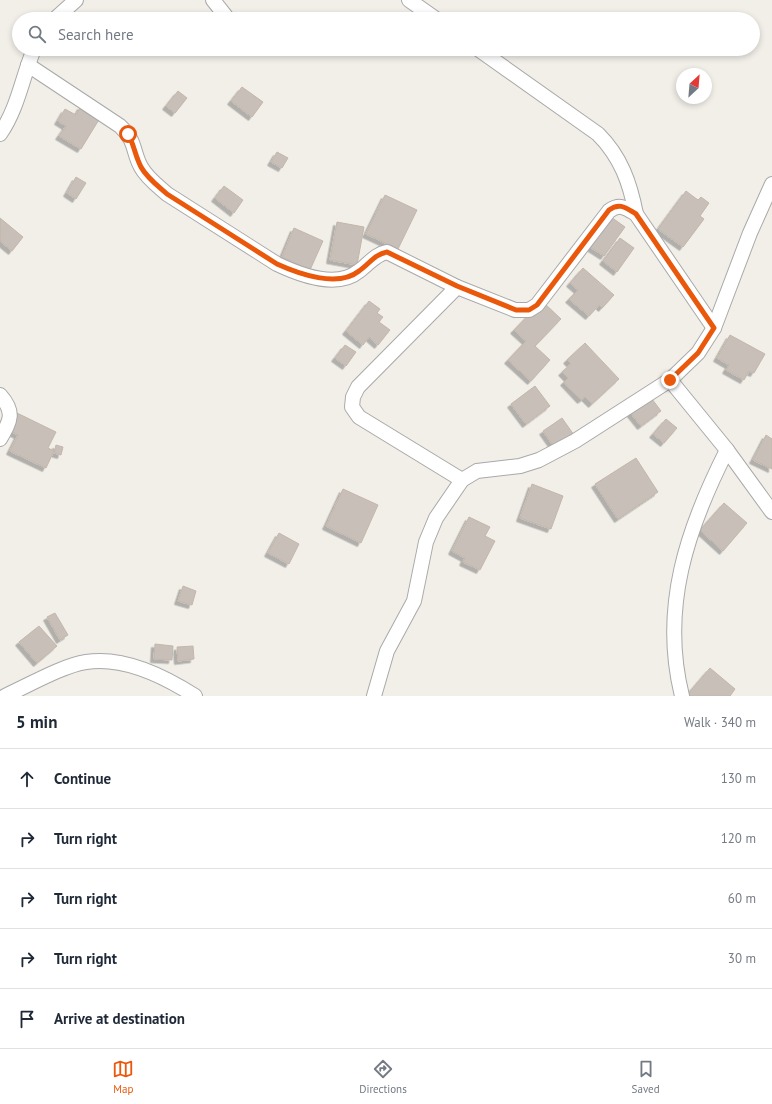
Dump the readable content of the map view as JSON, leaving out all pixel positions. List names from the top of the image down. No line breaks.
{"north":"top right","page":{"search":"Search here","heading":["5 min","Walk · 340 m"],"list":[["Continue","130 m"],["Turn right","120 m"],["Turn right","60 m"],["Turn right","30 m"],"Arrive at destination"],"nav":["Map","Directions","Saved"]}}
